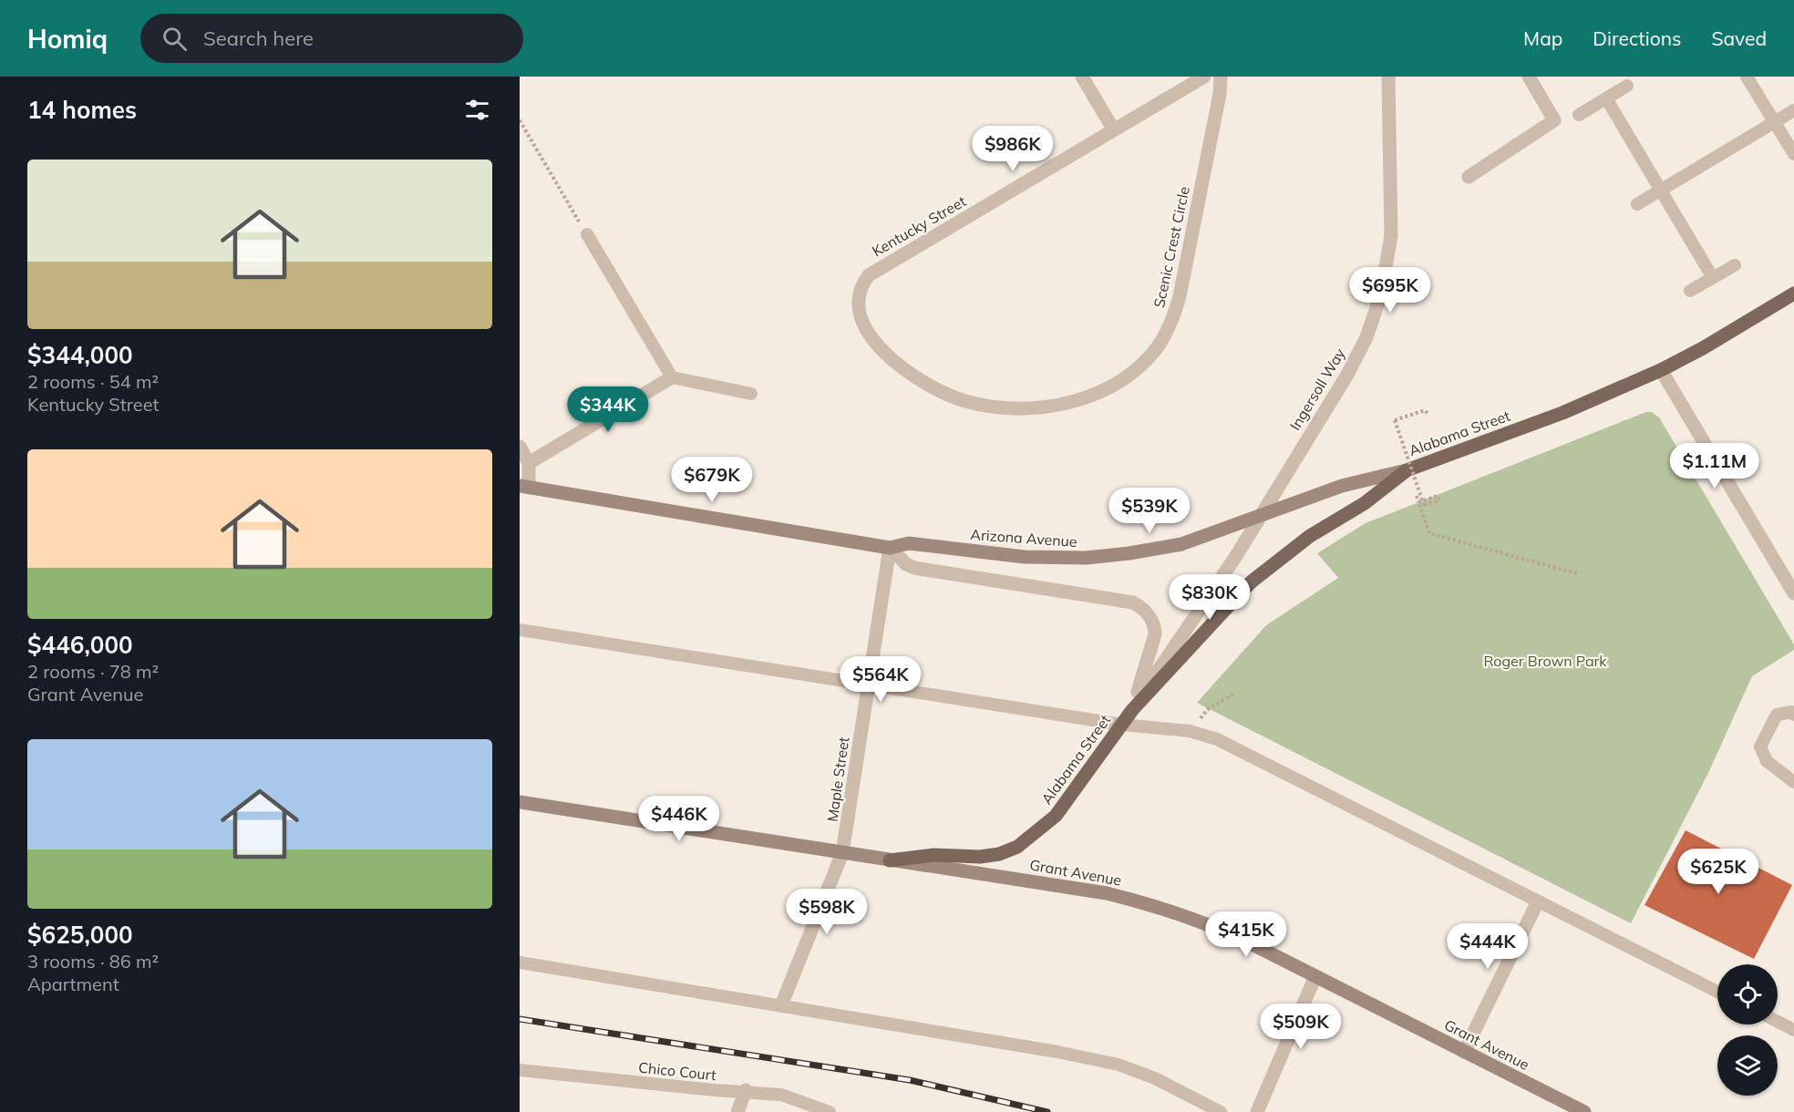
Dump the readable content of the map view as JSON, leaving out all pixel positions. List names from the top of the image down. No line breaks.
{"streets":{"main road":["Alabama Street","Arizona Avenue","Grant Avenue"],"street":["Kentucky Street","Scenic Crest Circle","Ingersoll Way","Maple Street"],"lane":["Chico Court"]},"crossings":[["Kentucky Street","Scenic Crest Circle"],["Ingersoll Way","Alabama Street"],["Ingersoll Way","Arizona Avenue"],["Alabama Street","Arizona Avenue"],["Alabama Street","Grant Avenue"],["Arizona Avenue","Maple Street"],["Maple Street","Grant Avenue"]],"parks":["Roger Brown Park"],"page":{"header":"Homiq","search":"Search here","nav":["Map","Directions","Saved"],"heading":"14 homes","price":["$986K","$695K","$344K","$1.11M","$679K","$539K","$830K","$564K","$446K","$625K","$598K","$415K","$444K","$509K"],"list":[{"name":"$344,000","note":"2 rooms · 54 m² · Kentucky Street"},{"name":"$446,000","note":"2 rooms · 78 m² · Grant Avenue"},{"name":"$625,000","note":"3 rooms · 86 m² · Apartment"}]}}
